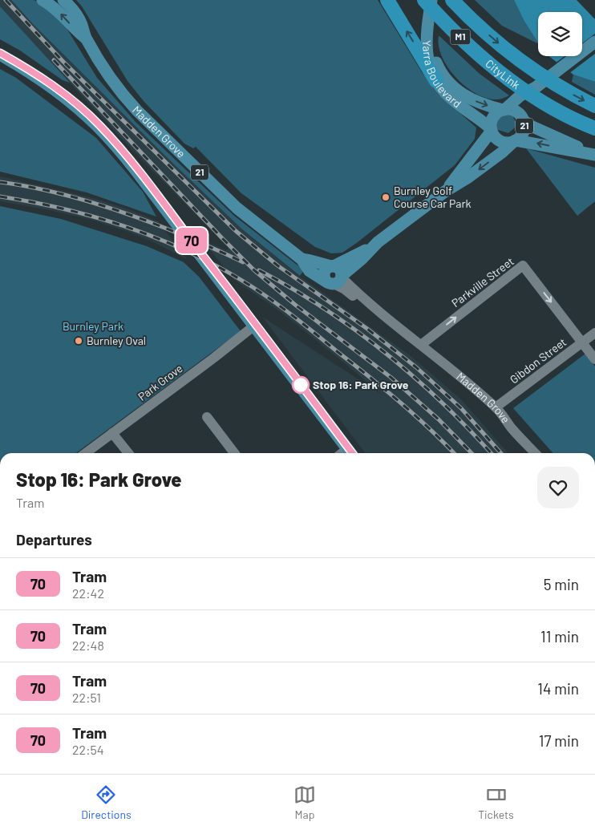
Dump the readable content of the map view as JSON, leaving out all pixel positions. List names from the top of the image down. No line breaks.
{"streets":{"highway":["M1","CityLink"],"main road":["Yarra Boulevard","21","Madden Grove"],"street":["Parkville Street","Gibdon Street","Park Grove"]},"crossings":[["Yarra Boulevard","21"],["21","Madden Grove"],["Madden Grove","Parkville Street"],["Madden Grove","Gibdon Street"],["Parkville Street","Gibdon Street"]],"parks":["Burnley Park"],"places":["Burnley Golf Course Car Park","Burnley Oval","Stop 16: Park Grove"],"lines":["tram line 70"],"page":{"on_map":"70","heading":[["Stop 16: Park Grove","Tram"],"Departures"],"list":[{"mark":"70","name":"Tram","note":"22:42","value":"5 min"},{"mark":"70","name":"Tram","note":"22:48","value":"11 min"},{"mark":"70","name":"Tram","note":"22:51","value":"14 min"},{"mark":"70","name":"Tram","note":"22:54","value":"17 min"}],"tabs":["Directions","Map","Tickets"]}}
